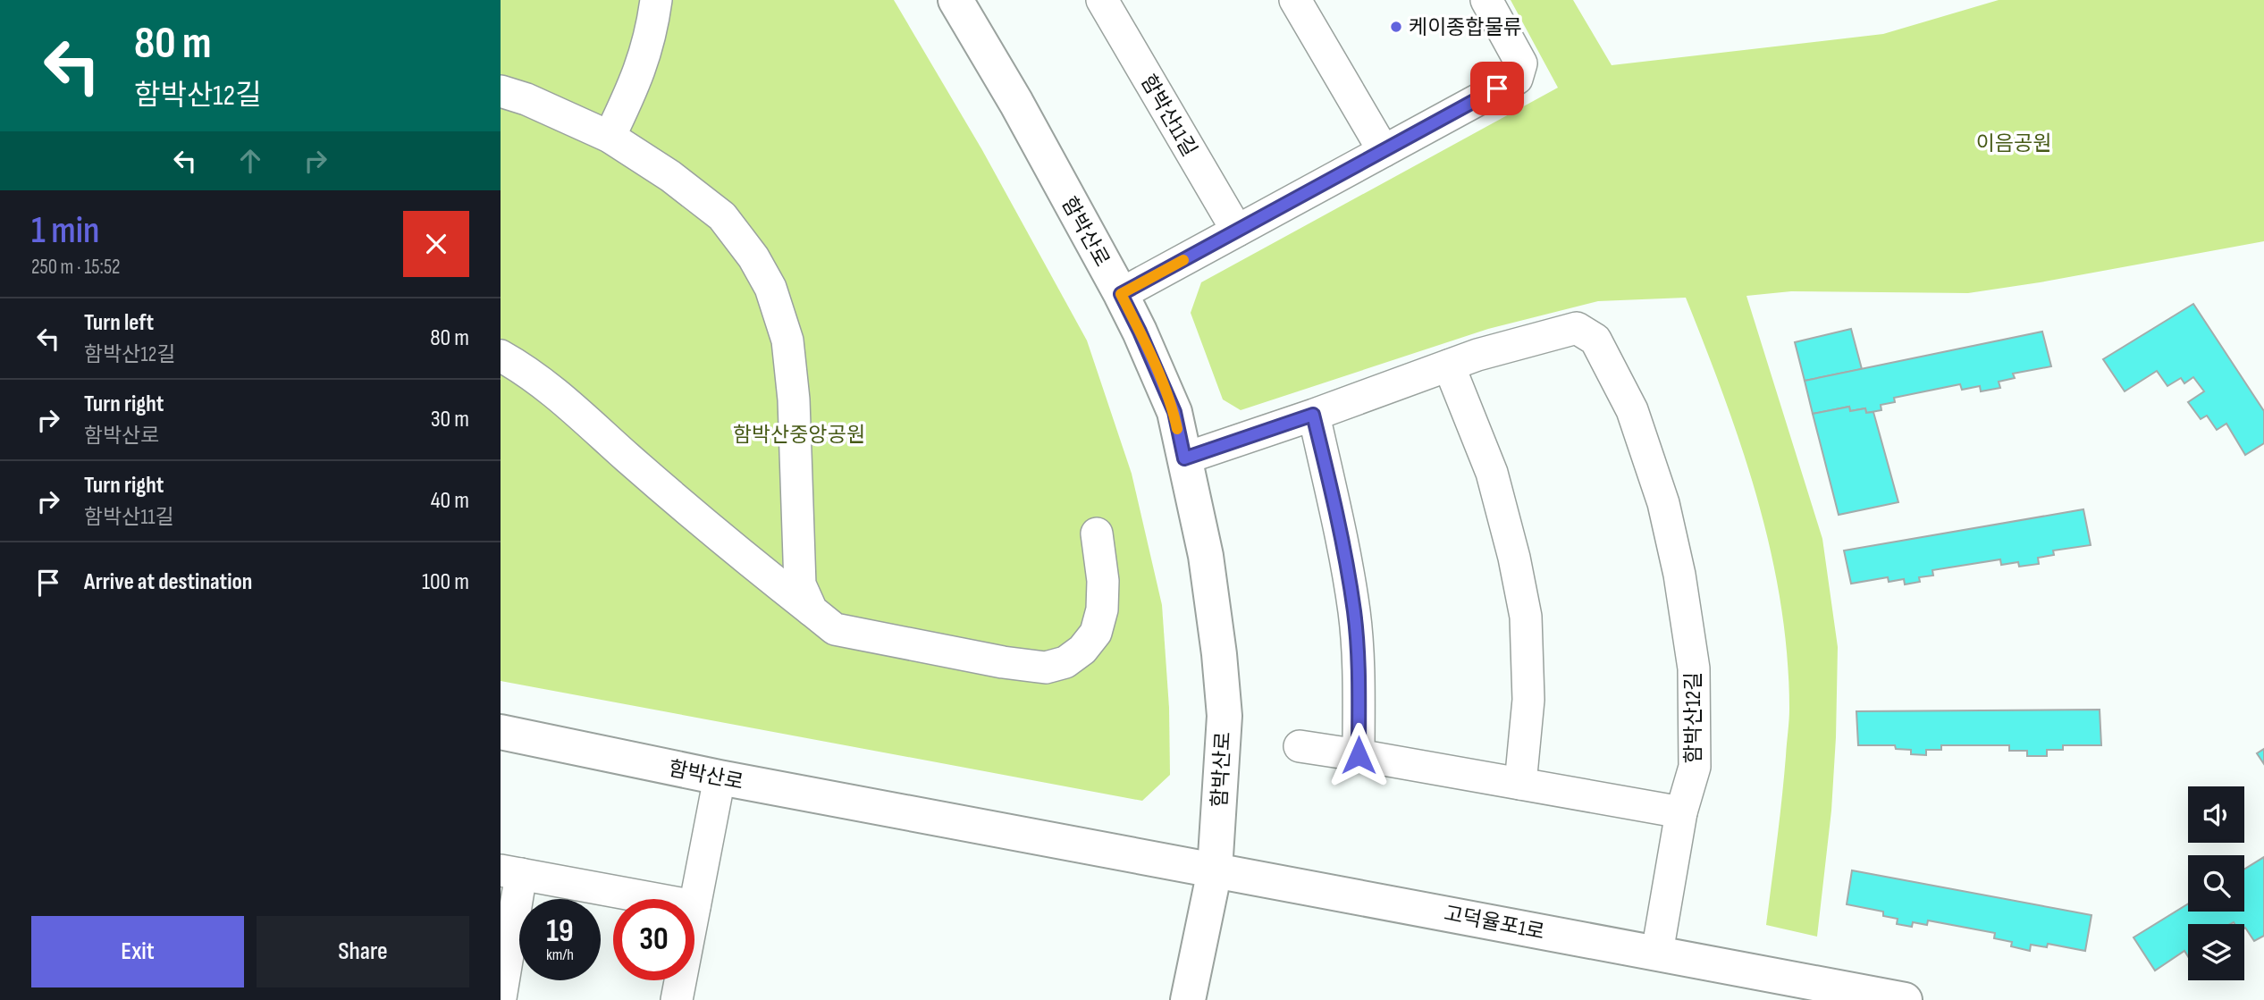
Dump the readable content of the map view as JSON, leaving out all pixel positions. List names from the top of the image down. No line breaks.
{"streets":{"street":["함박산11길","함박산로","함박산12길","고덕율포1로"]},"crossings":[["함박산로","함박산12길"],["함박산로","고덕율포1로"],["함박산12길","고덕율포1로"]],"parks":["이음공원","함박산중앙공원"],"places":["케이종합물류"],"page":{"turn":["80 m","함박산12길"],"heading":["1 min","250 m · 15:52"],"list":[{"name":"Turn left","note":"함박산12길","value":"80 m"},{"name":"Turn right","note":"함박산로","value":"30 m"},{"name":"Turn right","note":"함박산11길","value":"40 m"},{"name":"Arrive at destination","value":"100 m"}],"speed":"19 km/h","limit":"30","buttons":["Exit","Share"]}}
